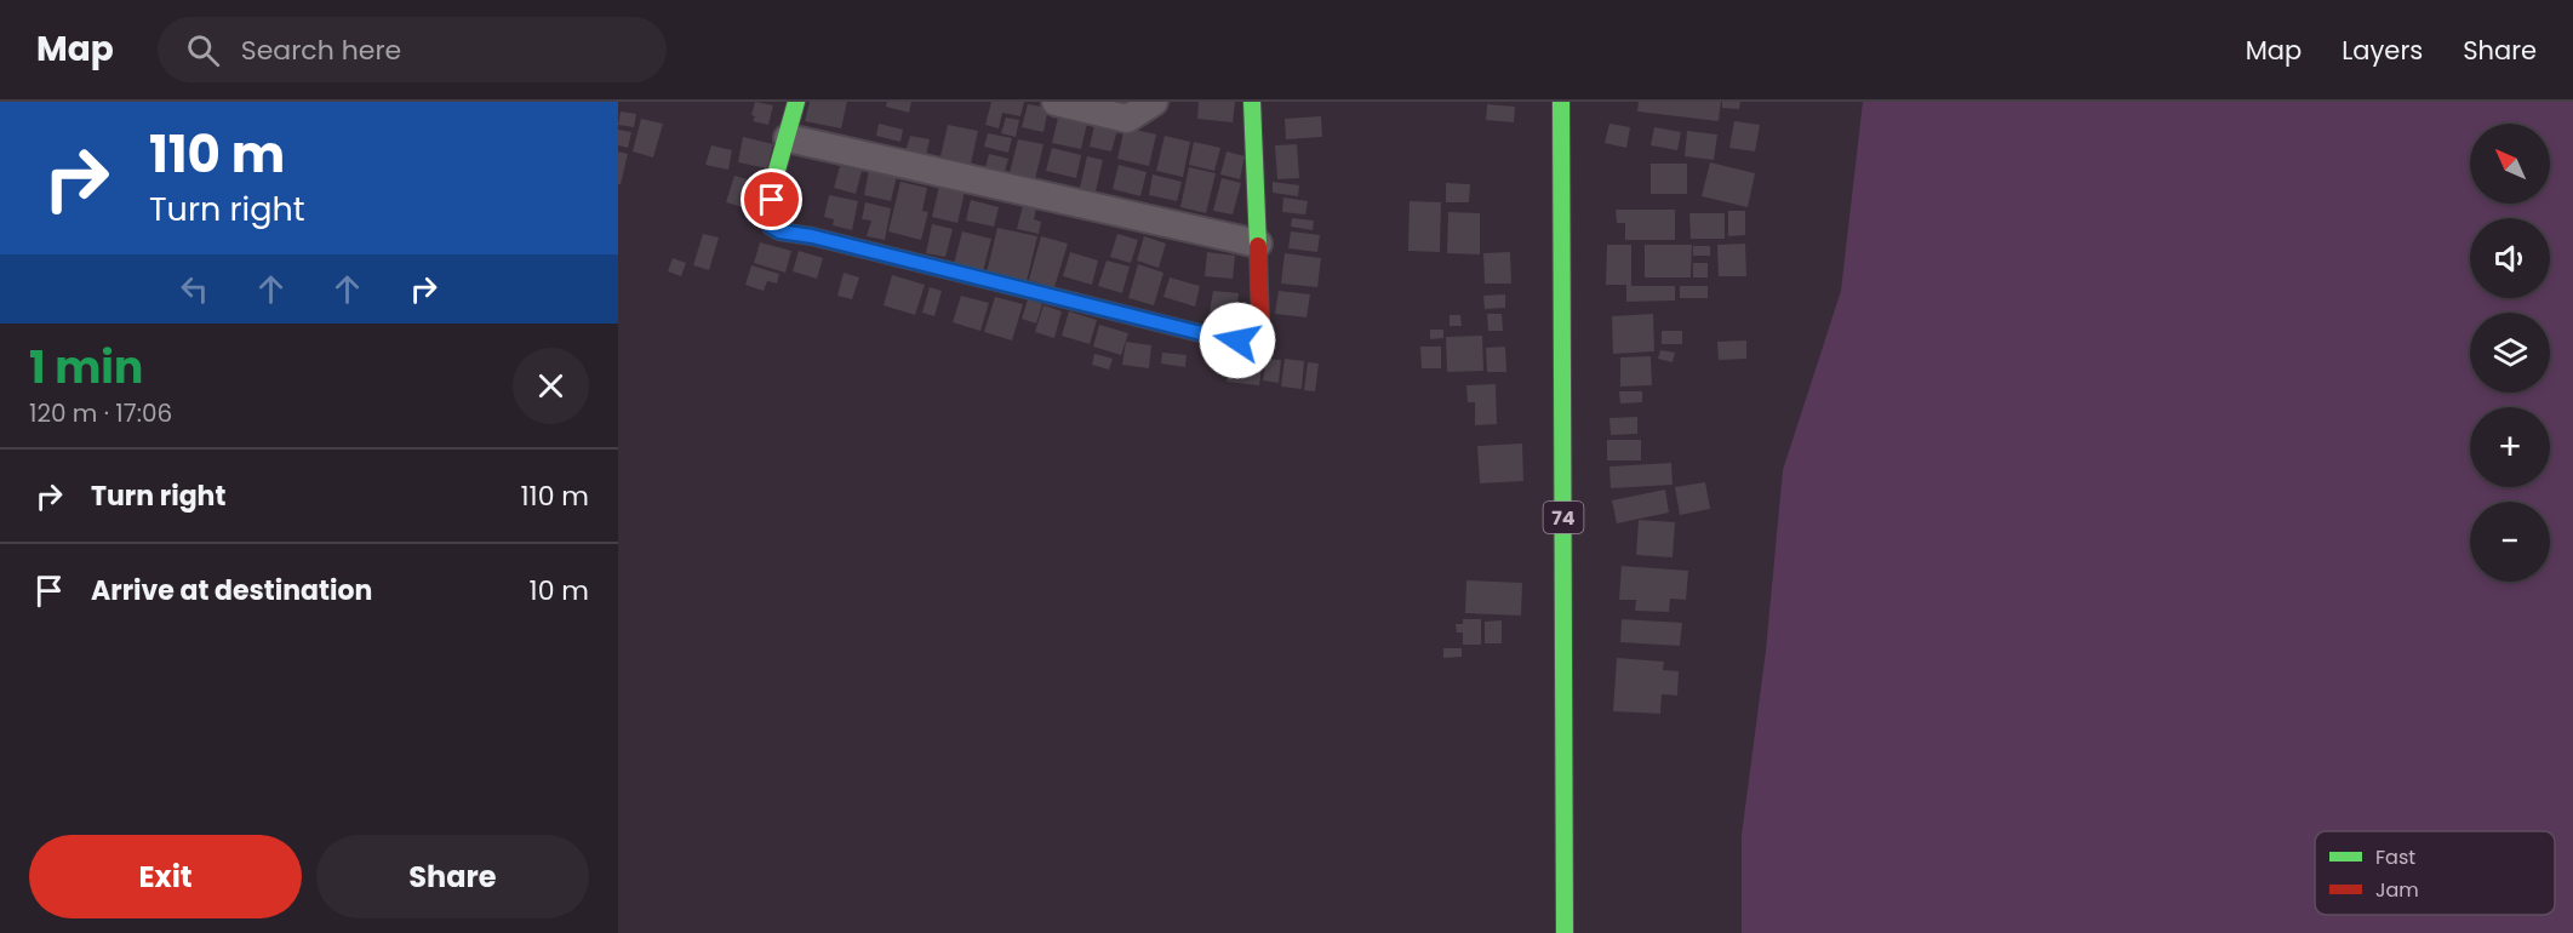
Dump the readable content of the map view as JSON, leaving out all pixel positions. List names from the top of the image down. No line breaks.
{"streets":{"main road":["74"]},"legend":["Fast","Jam"],"north":"top left","page":{"header":"Map","search":"Search here","nav":["Map","Layers","Share"],"turn":["110 m","Turn right"],"map_buttons":["+","−"],"heading":["1 min","120 m · 17:06"],"list":[{"name":"Turn right","value":"110 m"},{"name":"Arrive at destination","value":"10 m"}],"buttons":["Exit","Share"]}}
